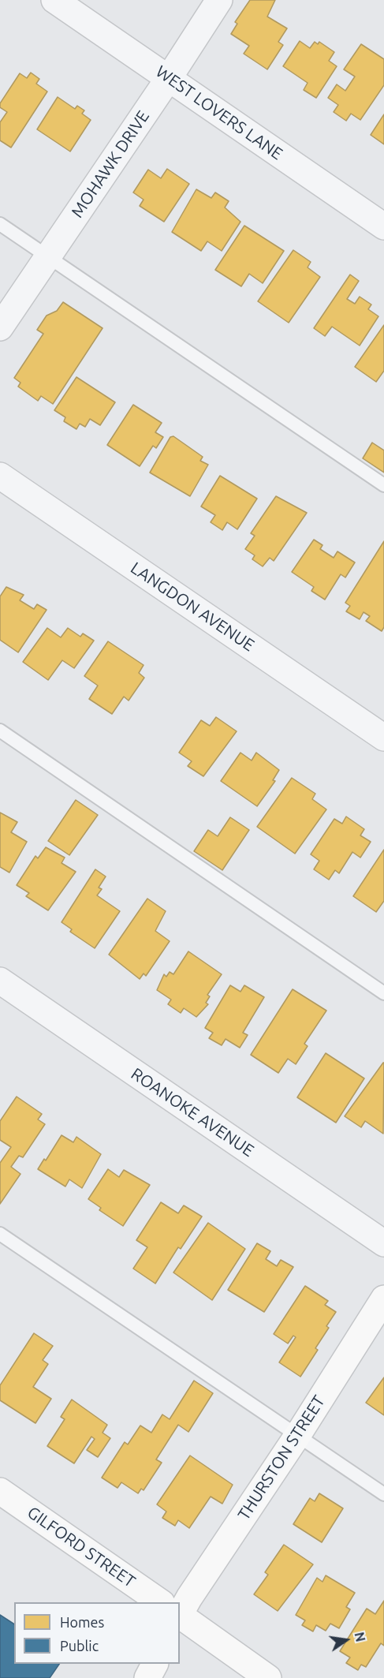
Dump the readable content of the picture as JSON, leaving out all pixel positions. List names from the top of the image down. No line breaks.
{"streets":{"street":["WEST LOVERS LANE","MOHAWK DRIVE","LANGDON AVENUE","ROANOKE AVENUE","THURSTON STREET","GILFORD STREET"]},"crossings":[["WEST LOVERS LANE","MOHAWK DRIVE"]],"legend":["Homes","Public"],"north":"right"}
